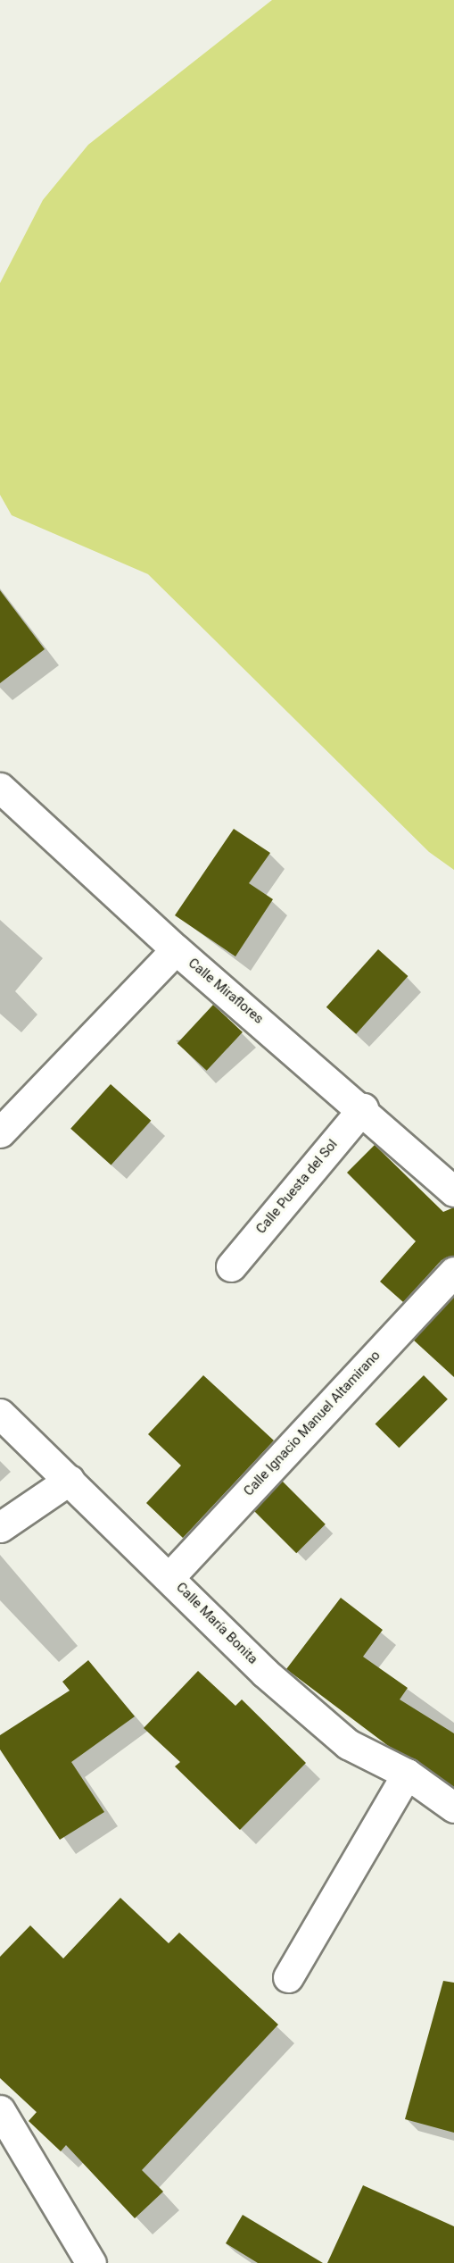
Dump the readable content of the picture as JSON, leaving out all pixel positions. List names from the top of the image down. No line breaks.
{"streets":{"street":["Calle Miraflores","Calle Puesta del Sol","Calle Ignacio Manuel Altamirano","Calle María Bonita"]},"crossings":[["Calle Miraflores","Calle Puesta del Sol"],["Calle Ignacio Manuel Altamirano","Calle María Bonita"]]}
